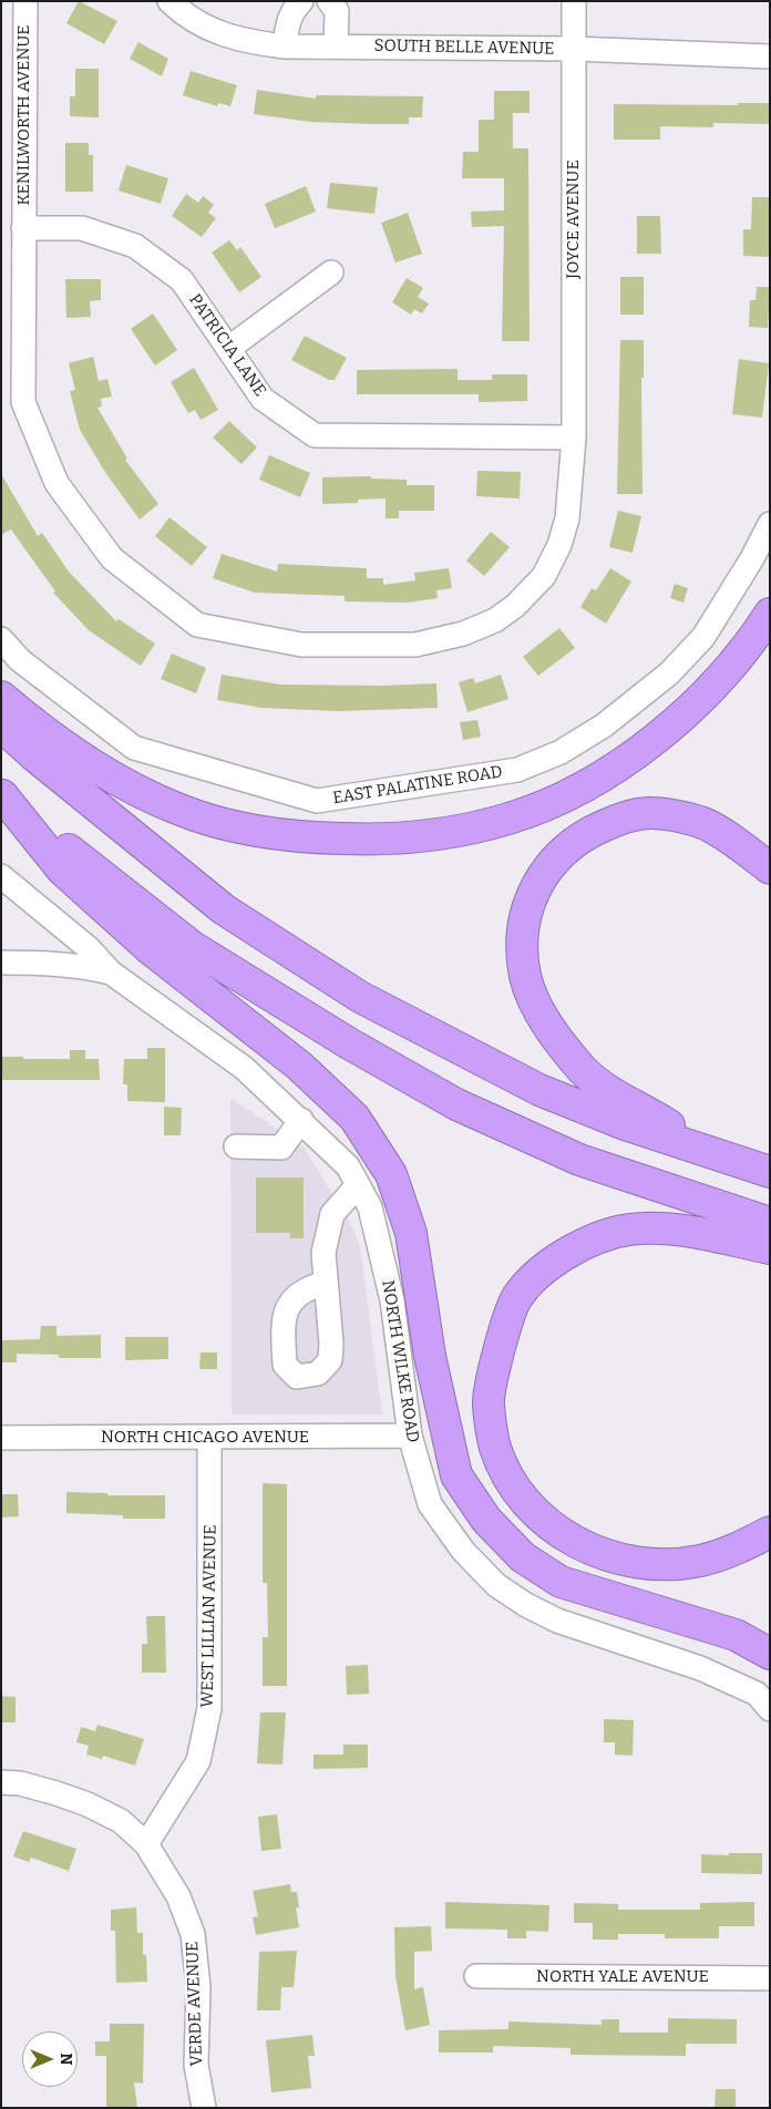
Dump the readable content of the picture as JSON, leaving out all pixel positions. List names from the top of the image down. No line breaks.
{"streets":{"street":["SOUTH BELLE AVENUE","KENILWORTH AVENUE","JOYCE AVENUE","PATRICIA LANE","EAST PALATINE ROAD","NORTH WILKE ROAD","NORTH CHICAGO AVENUE","WEST LILLIAN AVENUE","NORTH YALE AVENUE","VERDE AVENUE"]},"crossings":[["SOUTH BELLE AVENUE","JOYCE AVENUE"],["KENILWORTH AVENUE","JOYCE AVENUE"],["KENILWORTH AVENUE","PATRICIA LANE"],["JOYCE AVENUE","PATRICIA LANE"],["NORTH WILKE ROAD","NORTH CHICAGO AVENUE"],["NORTH CHICAGO AVENUE","WEST LILLIAN AVENUE"],["WEST LILLIAN AVENUE","VERDE AVENUE"]],"north":"right"}
